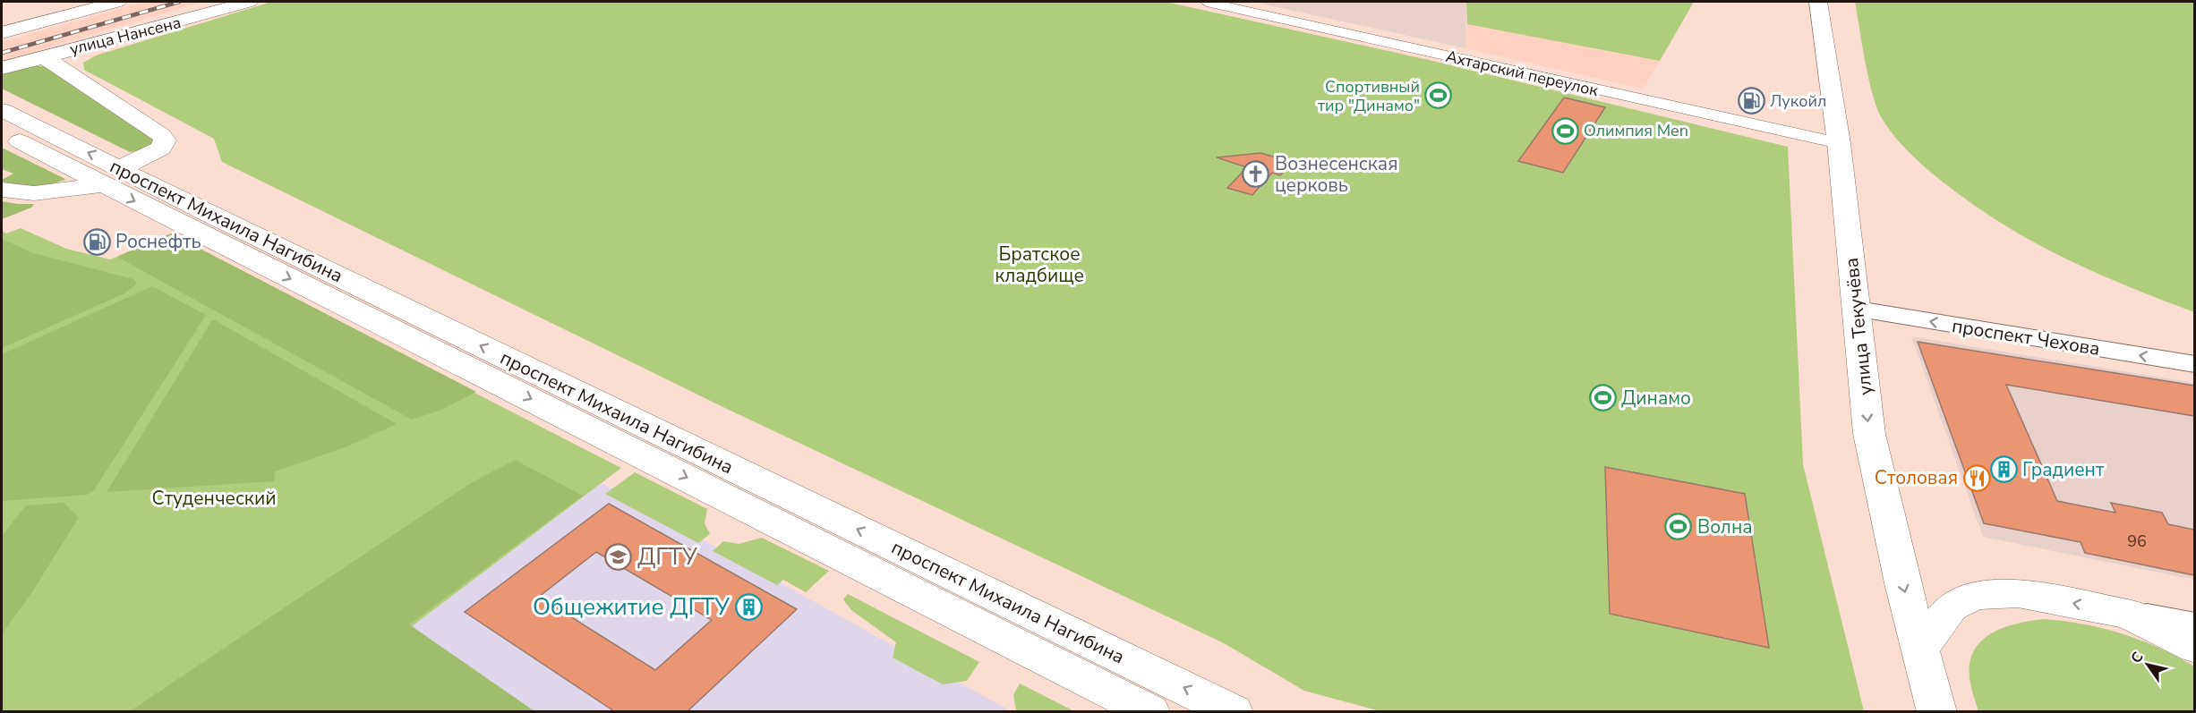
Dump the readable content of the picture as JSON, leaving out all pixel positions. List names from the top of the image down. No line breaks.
{"streets":{"main road":["улица Нансена","проспект Михаила Нагибина","улица Текучёва","проспект Чехова"],"street":["Ахтарский переулок"]},"crossings":[["Ахтарский переулок","улица Текучёва"],["улица Текучёва","проспект Чехова"]],"one_way":["улица Текучёва","проспект Чехова"],"parks":["Братское кладбище","Студенческий"],"places":{"sports":["Спортивный тир \"Динамо\"","Олимпия Men","Динамо","Волна"],"fuel station":["Лукойл","Роснефть"],"church":["Вознесенская церковь"],"building":["Градиент","Общежитие ДГТУ"],"restaurant":["Столовая"],"school or university":["ДГТУ"]},"house_numbers":["96"],"north":"top left"}
